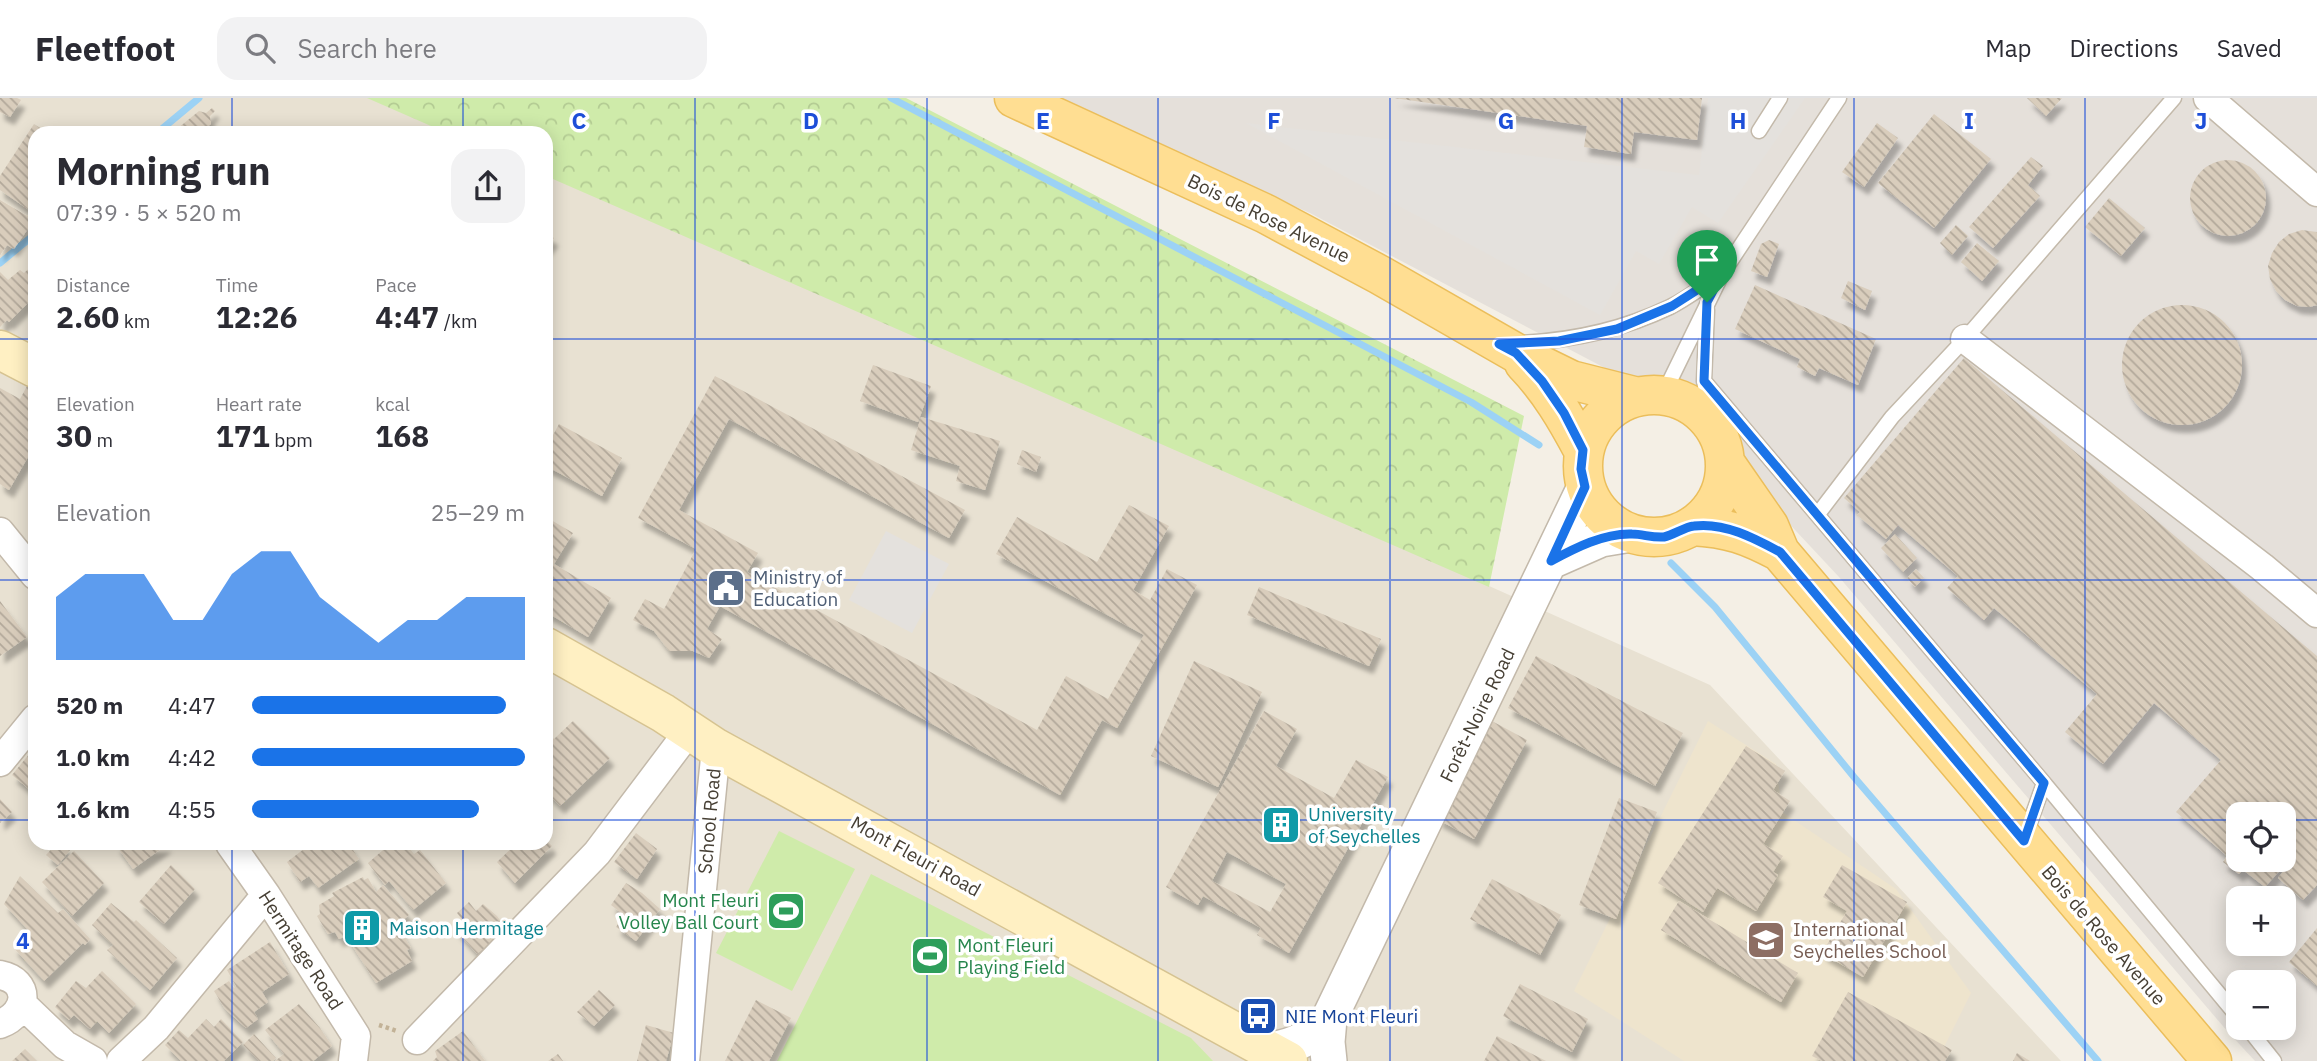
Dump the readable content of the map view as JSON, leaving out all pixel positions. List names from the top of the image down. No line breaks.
{"streets":{"main road":["Bois de Rose Avenue","Mont Fleuri Road"],"street":["Forêt-Noire Road","School Road","Hermitage Road"]},"crossings":[["Bois de Rose Avenue","Forêt-Noire Road"],["Forêt-Noire Road","Mont Fleuri Road"],["School Road","Mont Fleuri Road"]],"places":{"public building":["Ministry of Education"],"building":["University of Seychelles","Maison Hermitage"],"sports":["Mont Fleuri Volley Ball Court","Mont Fleuri Playing Field"],"school or university":["International Seychelles School"],"bus stop":["NIE Mont Fleuri"]},"page":{"header":"Fleetfoot","search":"Search here","nav":["Map","Directions","Saved"],"heading":["Morning run","07:39 · 5 × 520 m"],"stats":[["Distance","2.60 km"],["Time","12:26"],["Pace","4:47 /km"],["Elevation","30 m"],["Heart rate","171 bpm"],["kcal","168"]],"chart":["Elevation","25–29 m"],"list":[{"name":"520 m","note":"4:47"},{"name":"1.0 km","note":"4:42"},{"name":"1.6 km","note":"4:55"}],"map_buttons":["+","−"]},"grid":{"columns":["C","D","E","F","G","H","I","J"],"rows":["4"]}}
